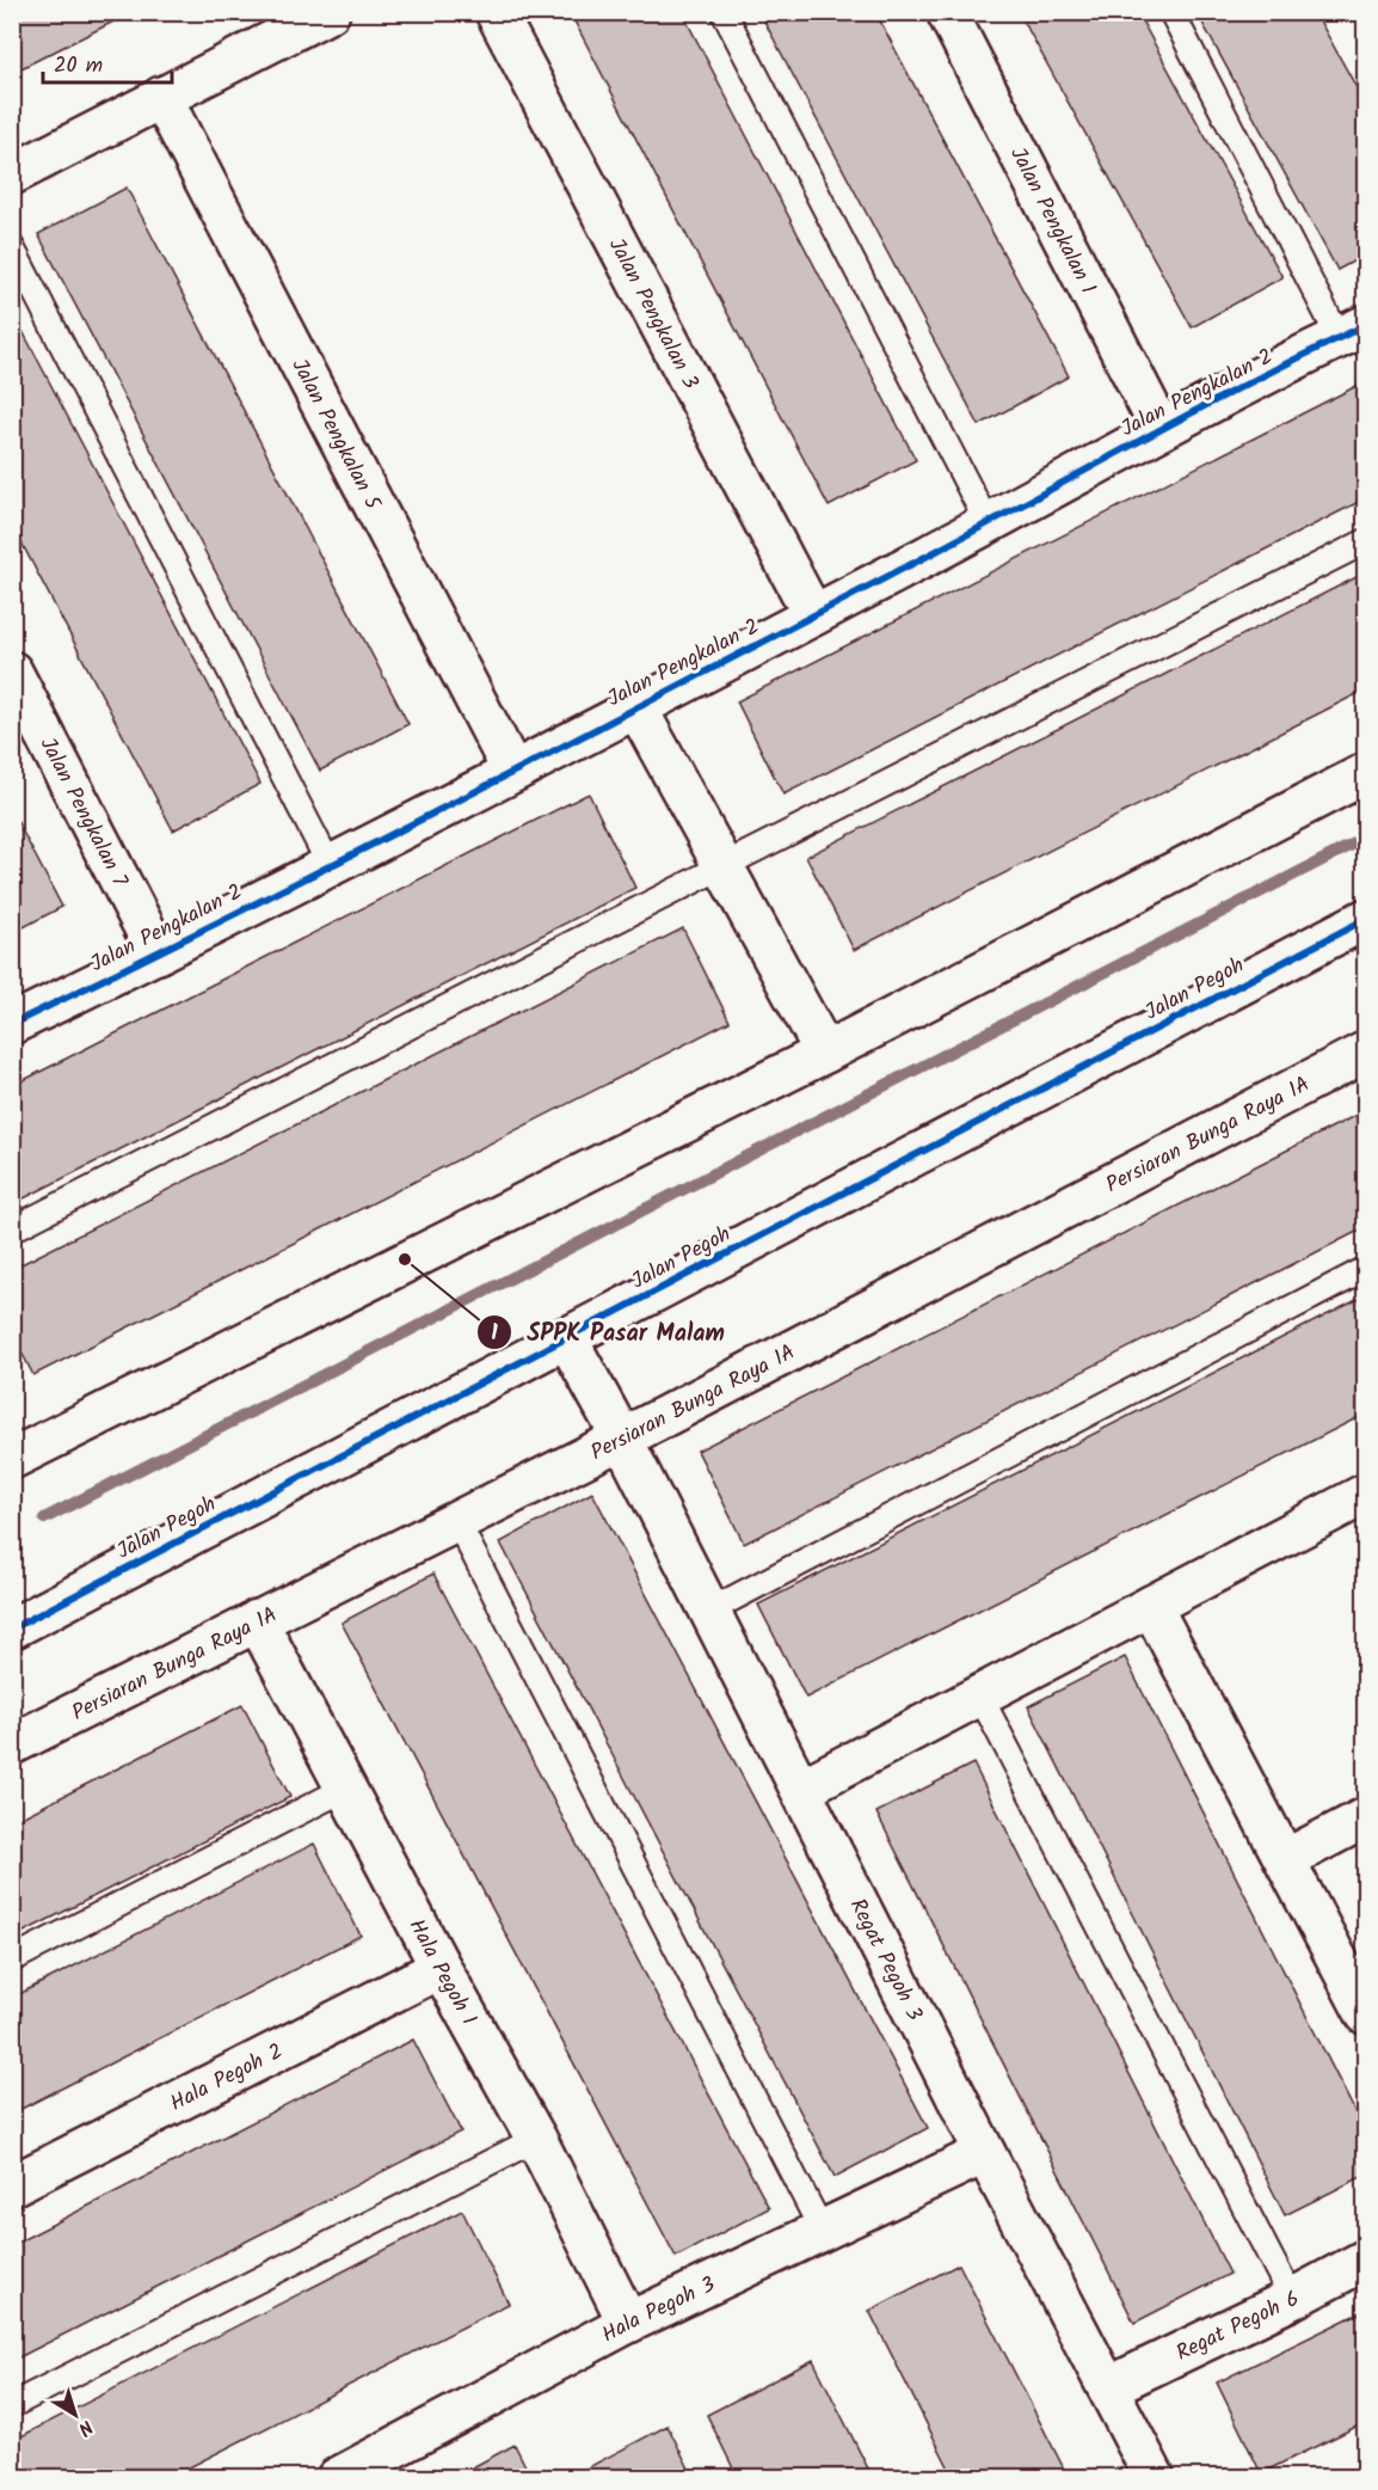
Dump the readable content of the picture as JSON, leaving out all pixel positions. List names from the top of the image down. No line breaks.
{"streets":{"street":["Jalan Pengkalan 1","Jalan Pengkalan 3","Jalan Pengkalan 2","Jalan Pengkalan 5","Jalan Pengkalan 7","Jalan Pegoh","Persiaran Bunga Raya 1A","Regat Pegoh 3","Hala Pegoh 1","Hala Pegoh 2","Hala Pegoh 3","Regat Pegoh 6"]},"crossings":[["Jalan Pengkalan 1","Jalan Pengkalan 2"],["Jalan Pengkalan 3","Jalan Pengkalan 2"],["Jalan Pengkalan 2","Jalan Pengkalan 5"],["Jalan Pengkalan 2","Jalan Pengkalan 7"],["Jalan Pegoh","Regat Pegoh 3"],["Persiaran Bunga Raya 1A","Regat Pegoh 3"],["Persiaran Bunga Raya 1A","Hala Pegoh 1"],["Regat Pegoh 3","Hala Pegoh 3"],["Regat Pegoh 3","Regat Pegoh 6"],["Hala Pegoh 1","Hala Pegoh 2"],["Hala Pegoh 1","Hala Pegoh 3"]],"places":["SPPK Pasar Malam"],"scale_bar":"20 m","north":"bottom right"}
